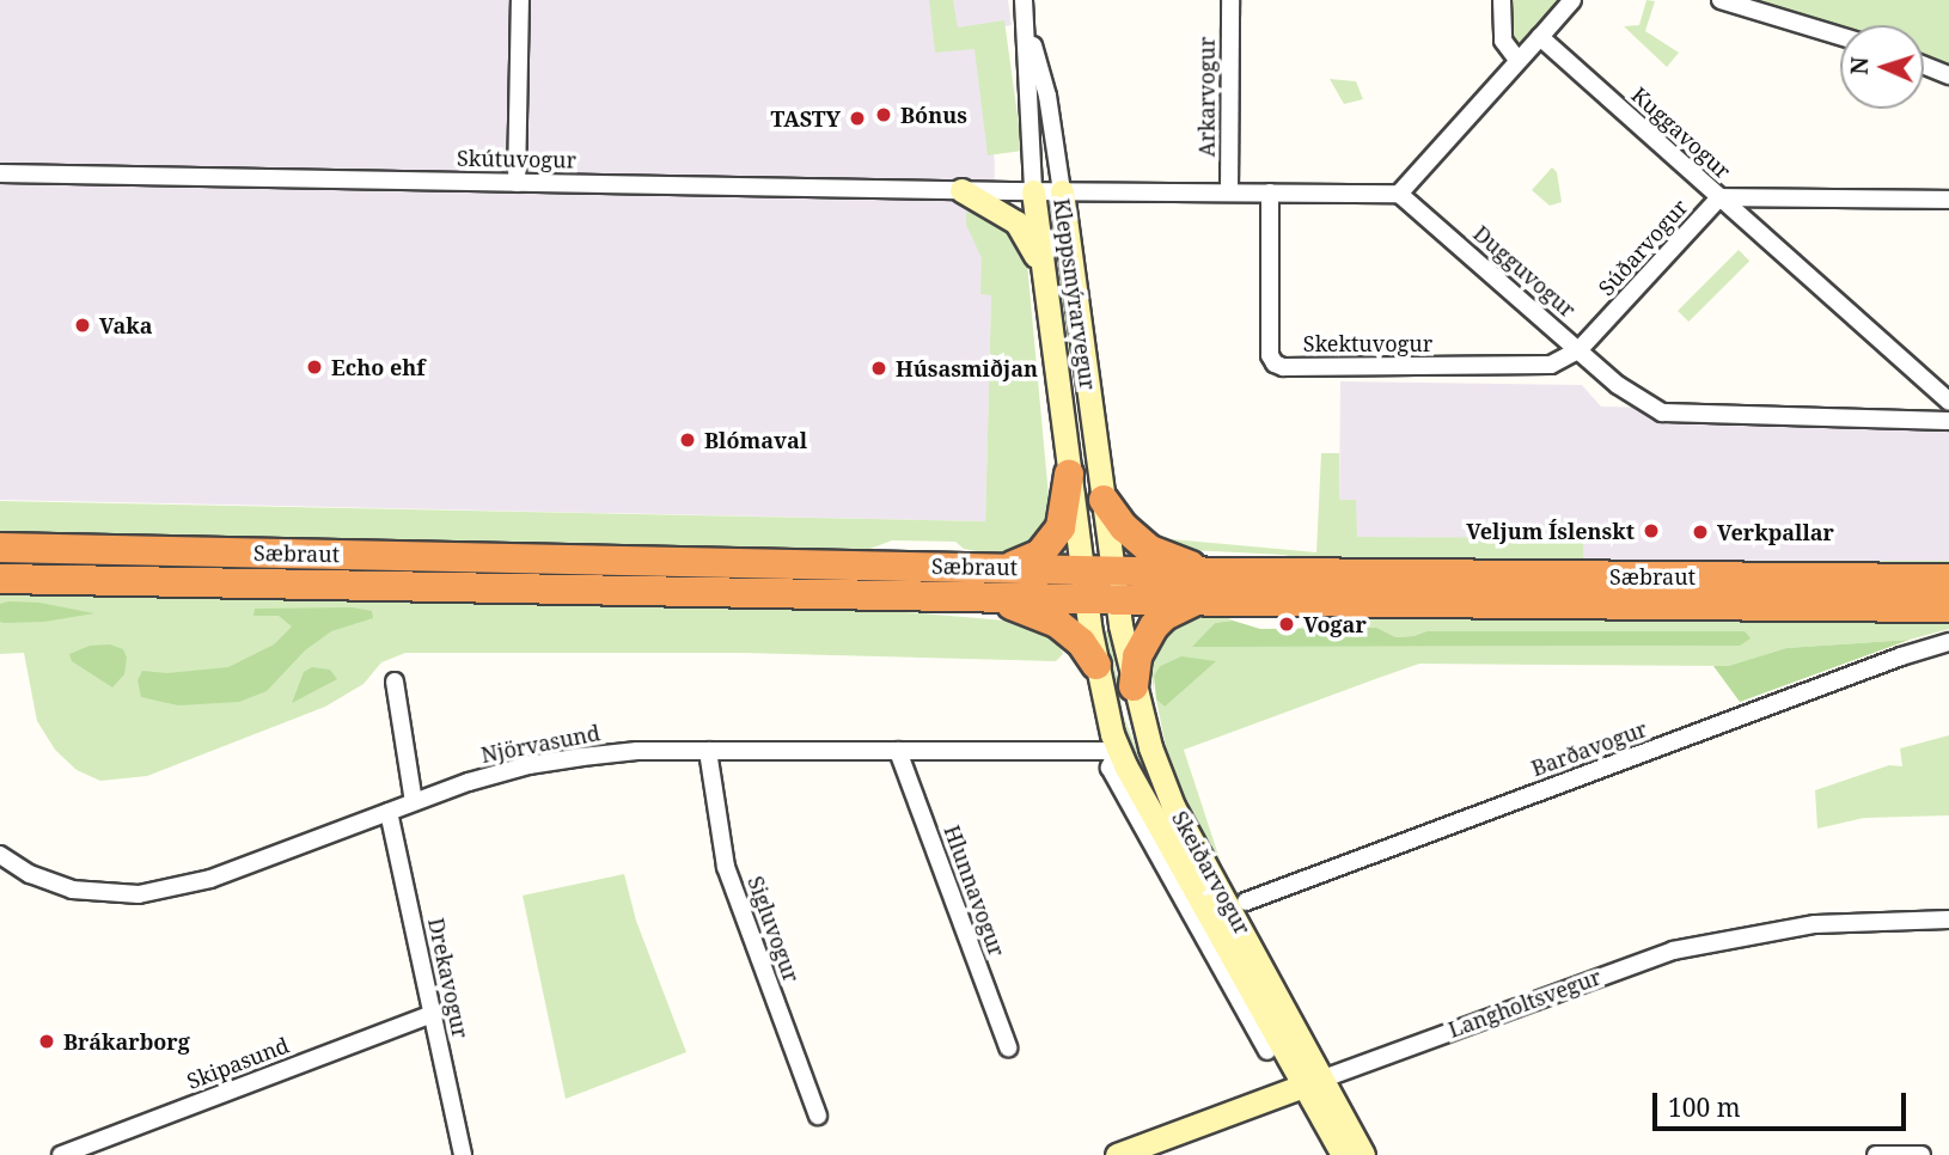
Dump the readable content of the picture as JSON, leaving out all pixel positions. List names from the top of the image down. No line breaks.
{"streets":{"highway":["Sæbraut"],"street":["Arkarvogur","Kuggavogur","Skútuvogur","Súðarvogur","Dugguvogur","Kleppsmýrarvegur","Skektuvogur","Njörvasund","Barðavogur","Skeiðarvogur","Hlunnavogur","Sigluvogur","Drekavogur","Langholtsvegur","Skipasund"]},"crossings":[["Kuggavogur","Súðarvogur"],["Skútuvogur","Kleppsmýrarvegur"],["Súðarvogur","Dugguvogur"],["Súðarvogur","Skektuvogur"],["Dugguvogur","Skektuvogur"],["Kleppsmýrarvegur","Sæbraut"],["Kleppsmýrarvegur","Skeiðarvogur"],["Sæbraut","Skeiðarvogur"],["Njörvasund","Skeiðarvogur"],["Njörvasund","Hlunnavogur"],["Njörvasund","Sigluvogur"],["Njörvasund","Drekavogur"],["Skeiðarvogur","Langholtsvegur"],["Drekavogur","Skipasund"]],"places":["Bónus","TASTY","Vaka","Echo ehf","Húsasmiðjan","Blómaval","Veljum Íslenskt","Verkpallar","Vogar","Brákarborg"],"scale_bar":"100 m","north":"left"}
